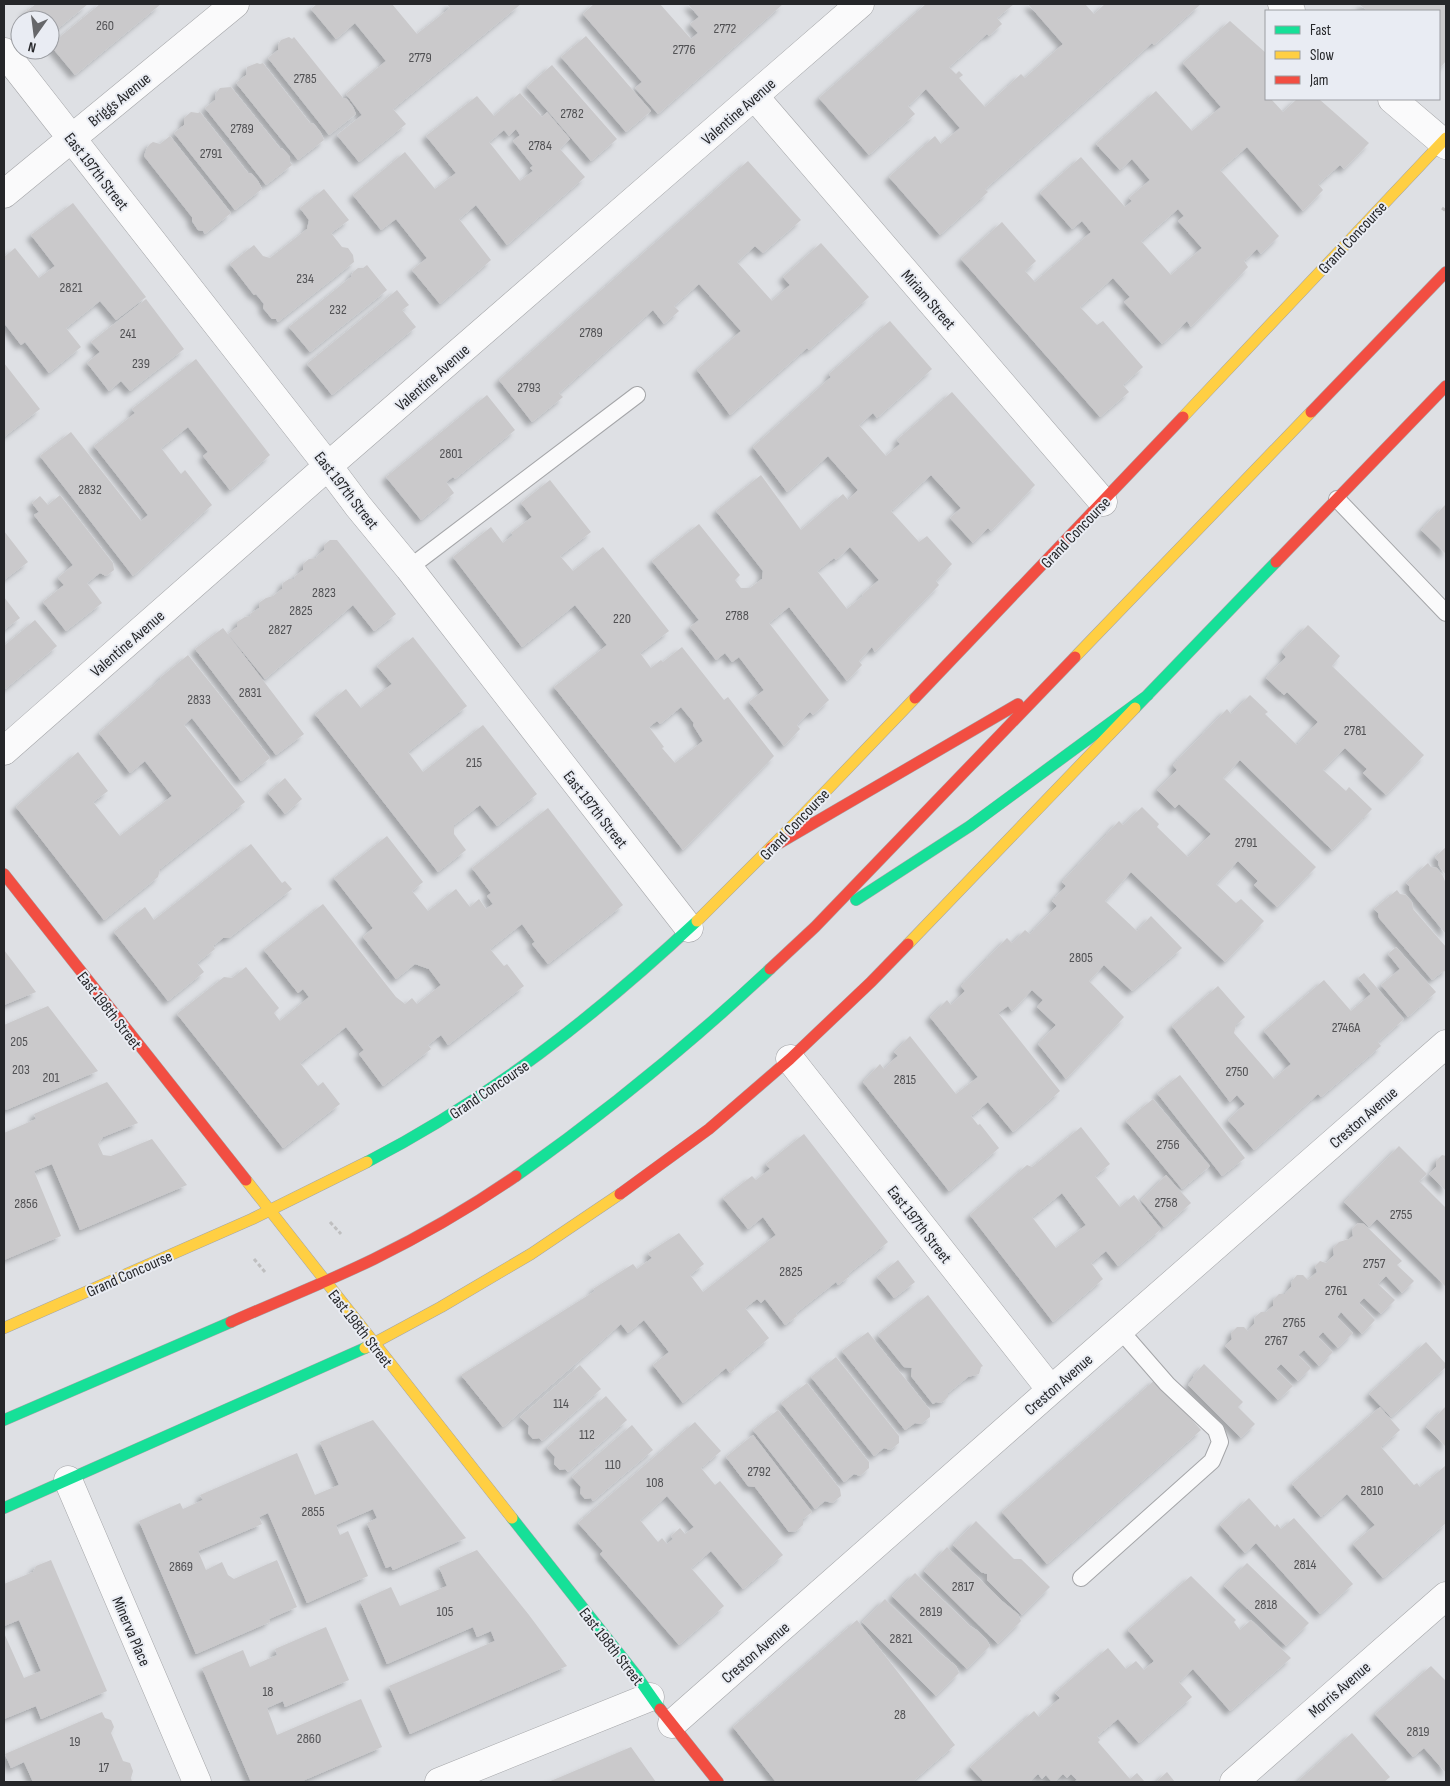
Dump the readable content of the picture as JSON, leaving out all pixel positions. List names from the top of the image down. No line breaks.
{"streets":{"street":["Briggs Avenue","Valentine Avenue","East 197th Street","Grand Concourse","Miriam Street","East 198th Street","Creston Avenue","Minerva Place","Morris Avenue"]},"crossings":[["Briggs Avenue","East 197th Street"],["Valentine Avenue","East 197th Street"],["Valentine Avenue","Miriam Street"],["East 197th Street","Grand Concourse"],["East 197th Street","Creston Avenue"],["Grand Concourse","Miriam Street"],["Grand Concourse","East 198th Street"],["East 198th Street","Creston Avenue"]],"house_numbers":["260","2772","2776","2779","2785","2782","2789","2784","2791","234","2821","232","2789","241","239","2793","2801","2832","2823","2825","2788","220","2827","2831","2833","2781","215","2791","2805","2746A","205","203","2750","201","2815","2756","2758","2856","2755","2757","2825","2761","2765","2767","114","112","110","2792","108","2810","2855","2814","2869","2817","2818","105","2819","2821","18","28","2819","2860","19","17"],"legend":["Fast","Slow","Jam"],"north":"bottom"}
